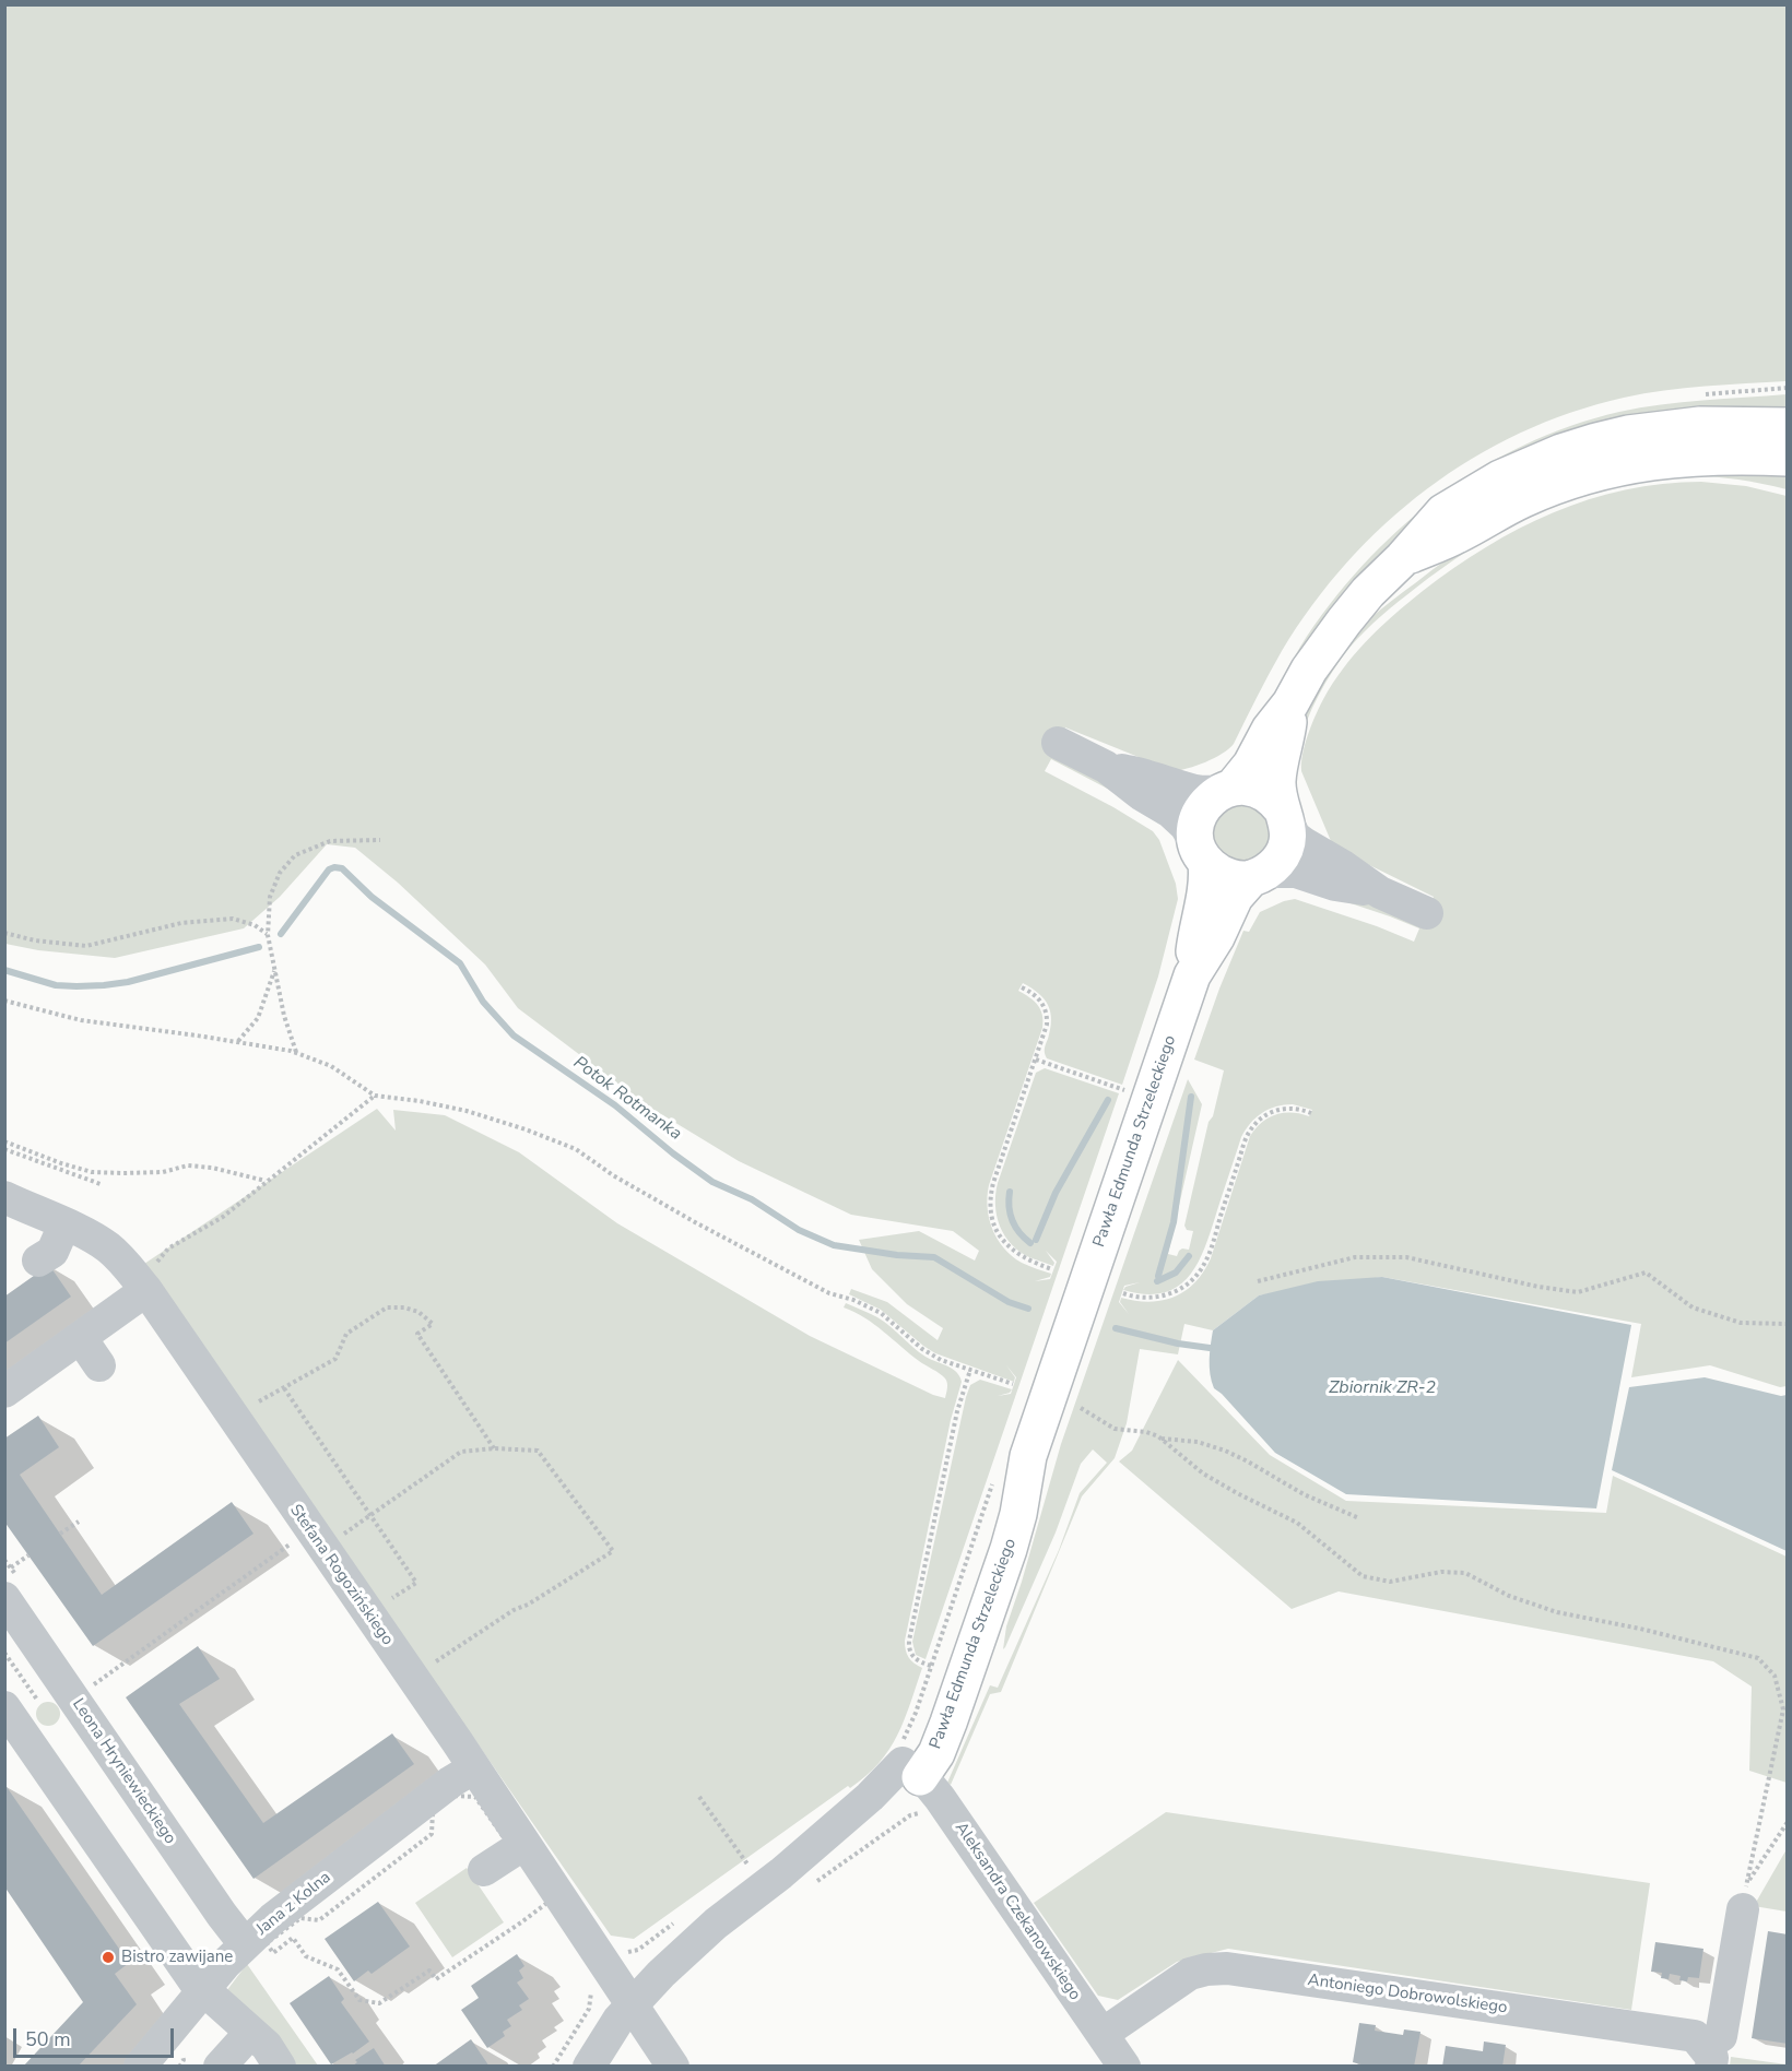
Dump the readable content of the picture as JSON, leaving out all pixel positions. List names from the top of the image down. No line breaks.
{"streets":{"main road":["Pawła Edmunda Strzeleckiego"],"street":["Stefana Rogozińskiego","Leona Hryniewieckiego","Jana z Kolna","Aleksandra Czekanowskiego","Antoniego Dobrowolskiego"]},"crossings":[["Pawła Edmunda Strzeleckiego","Stefana Rogozińskiego"],["Pawła Edmunda Strzeleckiego","Aleksandra Czekanowskiego"],["Stefana Rogozińskiego","Jana z Kolna"],["Leona Hryniewieckiego","Jana z Kolna"],["Aleksandra Czekanowskiego","Antoniego Dobrowolskiego"]],"water":["Potok Rotmanka","Zbiornik ZR-2"],"places":["Bistro zawijane"],"scale_bar":"50 m"}
